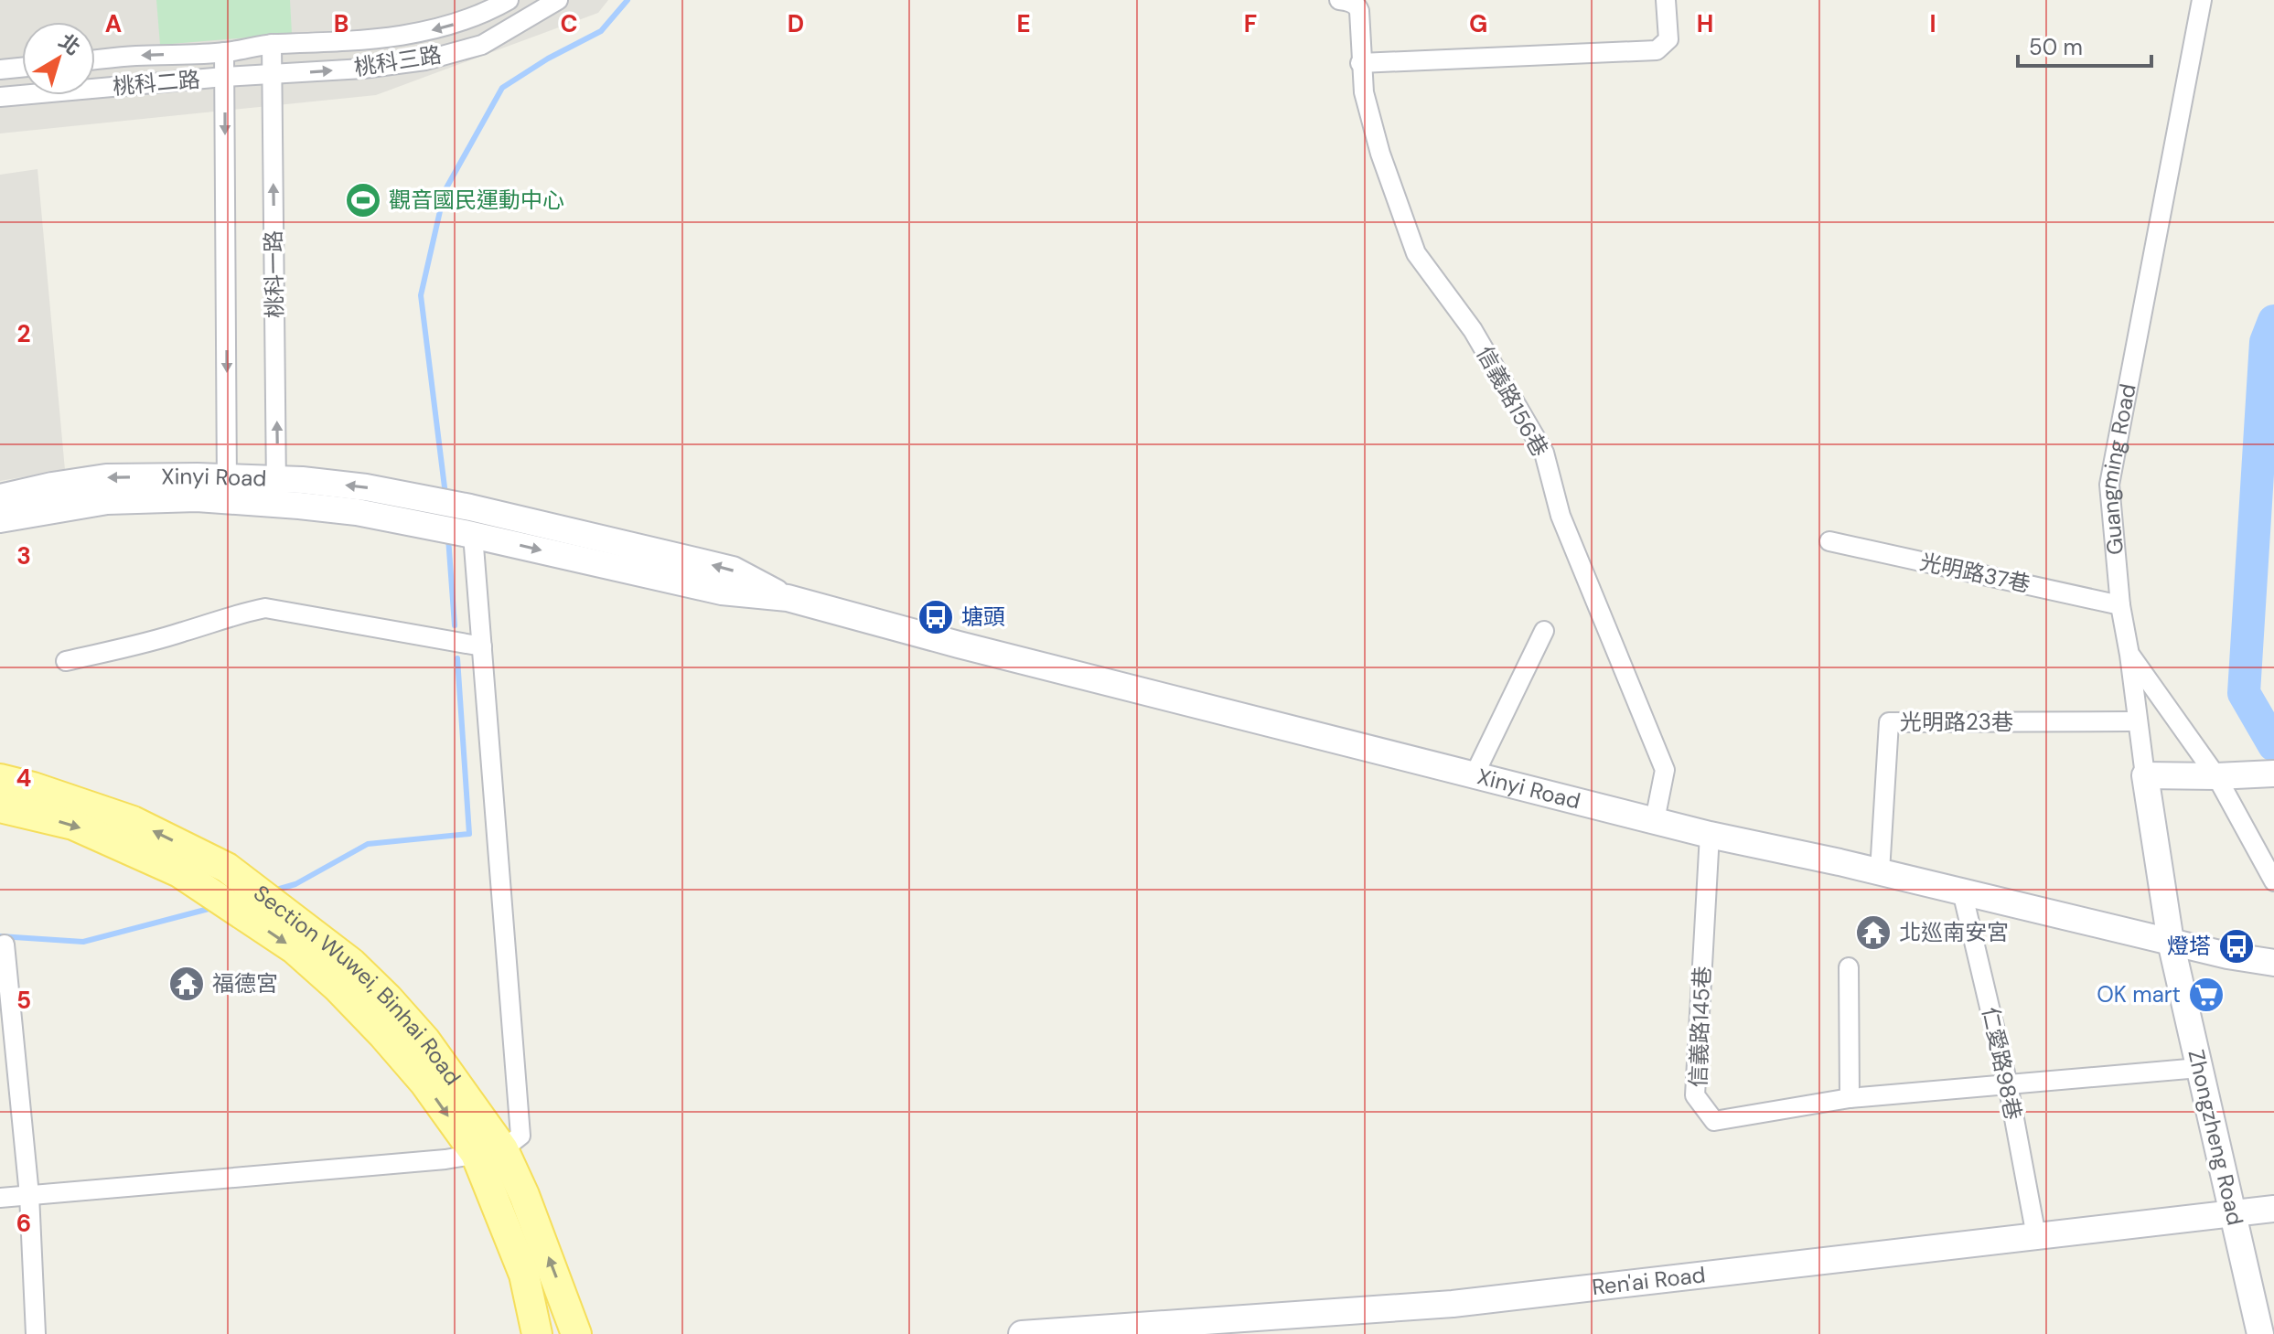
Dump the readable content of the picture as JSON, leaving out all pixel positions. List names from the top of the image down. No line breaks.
{"streets":{"main road":["Guangming Road","Xinyi Road","Section Wuwei, Binhai Road","Zhongzheng Road","Ren'ai Road"],"street":["桃科三路","桃科二路","桃科一路","信義路156巷","光明路37巷","光明路23巷","信義路145巷","仁愛路98巷"]},"crossings":[["桃科三路","桃科二路"],["桃科三路","桃科一路"],["桃科一路","Xinyi Road"],["信義路156巷","Xinyi Road"],["Guangming Road","Xinyi Road"],["Guangming Road","光明路37巷"],["Guangming Road","Zhongzheng Road"],["Xinyi Road","光明路23巷"],["Xinyi Road","信義路145巷"],["Xinyi Road","仁愛路98巷"],["Xinyi Road","Zhongzheng Road"],["仁愛路98巷","Ren'ai Road"],["Zhongzheng Road","Ren'ai Road"]],"places":{"sports":["觀音國民運動中心"],"bus stop":["塘頭","燈塔"],"temple":["北巡南安宮","福德宮"],"supermarket":["OK mart"]},"scale_bar":"50 m","north":"top right","grid":{"columns":["A","B","C","D","E","F","G","H","I"],"rows":["2","3","4","5","6"]}}
